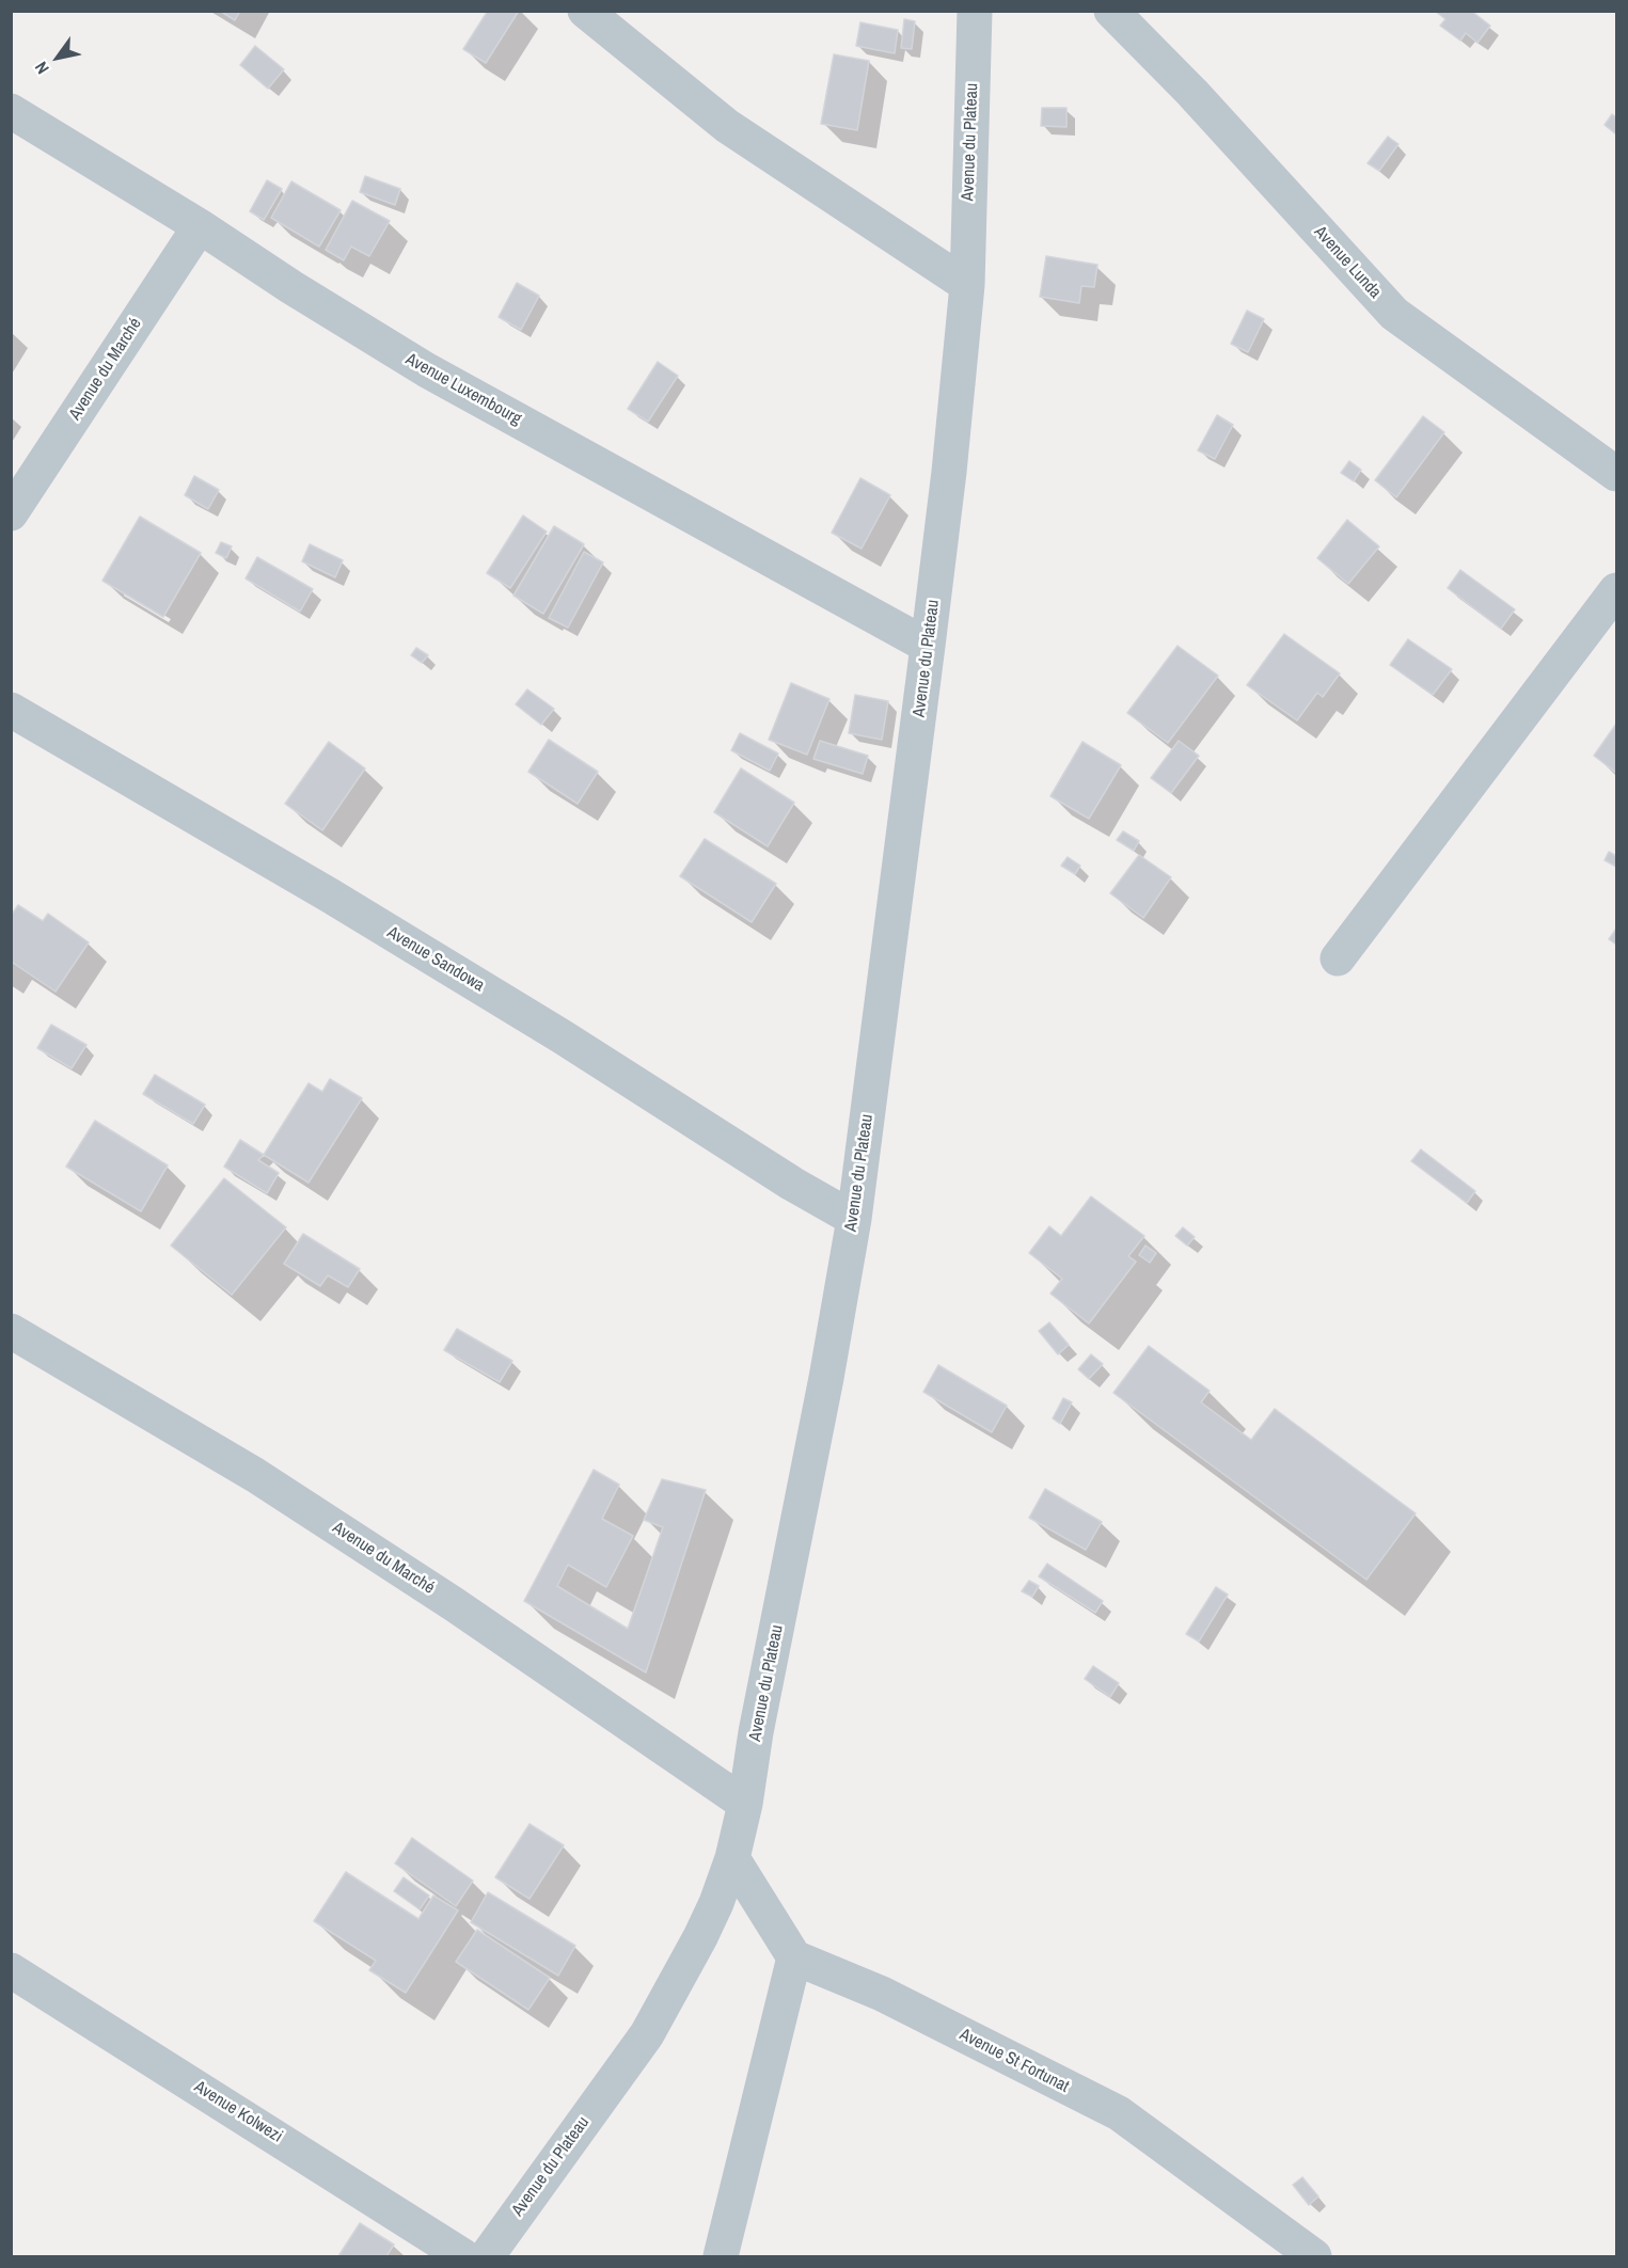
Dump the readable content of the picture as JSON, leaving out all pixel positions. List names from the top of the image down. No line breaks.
{"streets":{"street":["Avenue du Plateau","Avenue Lunda","Avenue du Marché","Avenue Luxembourg","Avenue Sandowa","Avenue St Fortunat","Avenue Kolwezi"]},"crossings":[["Avenue du Plateau","Avenue du Marché"],["Avenue du Plateau","Avenue Luxembourg"],["Avenue du Plateau","Avenue Sandowa"],["Avenue du Marché","Avenue Luxembourg"]],"north":"bottom left"}
